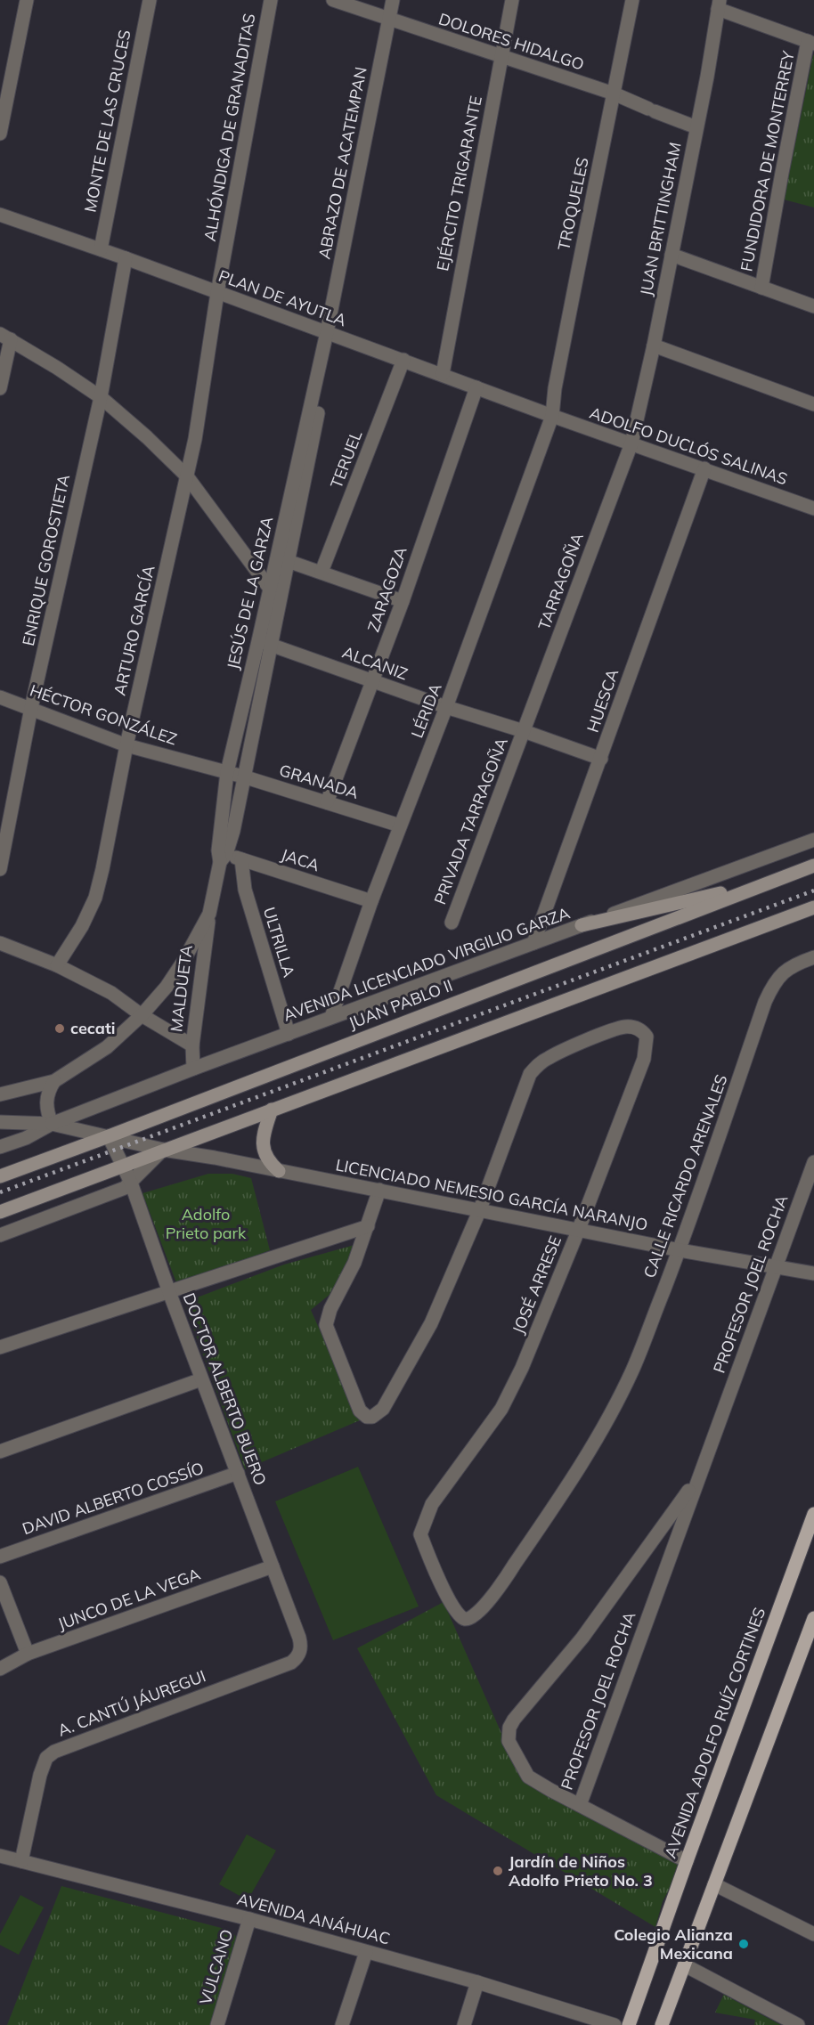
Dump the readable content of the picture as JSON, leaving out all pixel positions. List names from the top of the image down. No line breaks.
{"streets":{"main road":["JUAN PABLO II","AVENIDA ADOLFO RUÍZ CORTINES"],"street":["DOLORES HIDALGO","MONTE DE LAS CRUCES","ALHÓNDIGA DE GRANADITAS","FUNDIDORA DE MONTERREY","ABRAZO DE ACATEMPAN","EJÉRCITO TRIGARANTE","TROQUELES","JUAN BRITTINGHAM","PLAN DE AYUTLA","ADOLFO DUCLÓS SALINAS","TERUEL","ENRIQUE GOROSTIETA","TARRAGOÑA","ZARAGOZA","JESÚS DE LA GARZA","ARTURO GARCÍA","ALCANIZ","HUESCA","LÉRIDA","HÉCTOR GONZÁLEZ","GRANADA","PRIVADA TARRAGOÑA","JACA","ULTRILLA","AVENIDA LICENCIADO VIRGILIO GARZA","MALDUETA","CALLE RICARDO ARENALES","LICENCIADO NEMESIO GARCÍA NARANJO","PROFESOR JOEL ROCHA","JOSÉ ARRESE","DOCTOR ALBERTO BUERO","DAVID ALBERTO COSSÍO","JUNCO DE LA VEGA","A. CANTÚ JÁUREGUI","AVENIDA ANÁHUAC","VULCANO"]},"crossings":[["DOLORES HIDALGO","ABRAZO DE ACATEMPAN"],["DOLORES HIDALGO","EJÉRCITO TRIGARANTE"],["DOLORES HIDALGO","TROQUELES"],["DOLORES HIDALGO","JUAN BRITTINGHAM"],["MONTE DE LAS CRUCES","PLAN DE AYUTLA"],["ALHÓNDIGA DE GRANADITAS","PLAN DE AYUTLA"],["ALHÓNDIGA DE GRANADITAS","ARTURO GARCÍA"],["ABRAZO DE ACATEMPAN","PLAN DE AYUTLA"],["ABRAZO DE ACATEMPAN","JESÚS DE LA GARZA"],["EJÉRCITO TRIGARANTE","PLAN DE AYUTLA"],["TROQUELES","PLAN DE AYUTLA"],["TROQUELES","ADOLFO DUCLÓS SALINAS"],["TROQUELES","LÉRIDA"],["JUAN BRITTINGHAM","ADOLFO DUCLÓS SALINAS"],["JUAN BRITTINGHAM","TARRAGOÑA"],["PLAN DE AYUTLA","ADOLFO DUCLÓS SALINAS"],["PLAN DE AYUTLA","TERUEL"],["PLAN DE AYUTLA","ENRIQUE GOROSTIETA"],["PLAN DE AYUTLA","ZARAGOZA"],["PLAN DE AYUTLA","JESÚS DE LA GARZA"],["PLAN DE AYUTLA","ARTURO GARCÍA"],["PLAN DE AYUTLA","LÉRIDA"],["ADOLFO DUCLÓS SALINAS","TARRAGOÑA"],["ADOLFO DUCLÓS SALINAS","HUESCA"],["ADOLFO DUCLÓS SALINAS","LÉRIDA"],["ENRIQUE GOROSTIETA","HÉCTOR GONZÁLEZ"],["TARRAGOÑA","ALCANIZ"],["TARRAGOÑA","PRIVADA TARRAGOÑA"],["ZARAGOZA","ALCANIZ"],["ZARAGOZA","GRANADA"],["JESÚS DE LA GARZA","ALCANIZ"],["JESÚS DE LA GARZA","HÉCTOR GONZÁLEZ"],["JESÚS DE LA GARZA","GRANADA"],["JESÚS DE LA GARZA","JACA"],["JESÚS DE LA GARZA","MALDUETA"],["ARTURO GARCÍA","HÉCTOR GONZÁLEZ"],["ALCANIZ","HUESCA"],["ALCANIZ","LÉRIDA"],["ALCANIZ","PRIVADA TARRAGOÑA"],["HUESCA","AVENIDA LICENCIADO VIRGILIO GARZA"],["LÉRIDA","GRANADA"],["LÉRIDA","JACA"],["LÉRIDA","AVENIDA LICENCIADO VIRGILIO GARZA"],["HÉCTOR GONZÁLEZ","GRANADA"],["JACA","ULTRILLA"],["ULTRILLA","AVENIDA LICENCIADO VIRGILIO GARZA"],["AVENIDA LICENCIADO VIRGILIO GARZA","MALDUETA"],["AVENIDA LICENCIADO VIRGILIO GARZA","LICENCIADO NEMESIO GARCÍA NARANJO"],["JUAN PABLO II","LICENCIADO NEMESIO GARCÍA NARANJO"],["JUAN PABLO II","DOCTOR ALBERTO BUERO"],["CALLE RICARDO ARENALES","LICENCIADO NEMESIO GARCÍA NARANJO"],["CALLE RICARDO ARENALES","JOSÉ ARRESE"],["LICENCIADO NEMESIO GARCÍA NARANJO","PROFESOR JOEL ROCHA"],["LICENCIADO NEMESIO GARCÍA NARANJO","JOSÉ ARRESE"],["LICENCIADO NEMESIO GARCÍA NARANJO","DOCTOR ALBERTO BUERO"],["DOCTOR ALBERTO BUERO","DAVID ALBERTO COSSÍO"],["DOCTOR ALBERTO BUERO","JUNCO DE LA VEGA"],["DOCTOR ALBERTO BUERO","A. CANTÚ JÁUREGUI"],["A. CANTÚ JÁUREGUI","AVENIDA ANÁHUAC"],["AVENIDA ANÁHUAC","VULCANO"]],"parks":["Adolfo Prieto park"],"places":["cecati","Jardín de Niños Adolfo Prieto No. 3","Colegio Alianza Mexicana"]}
